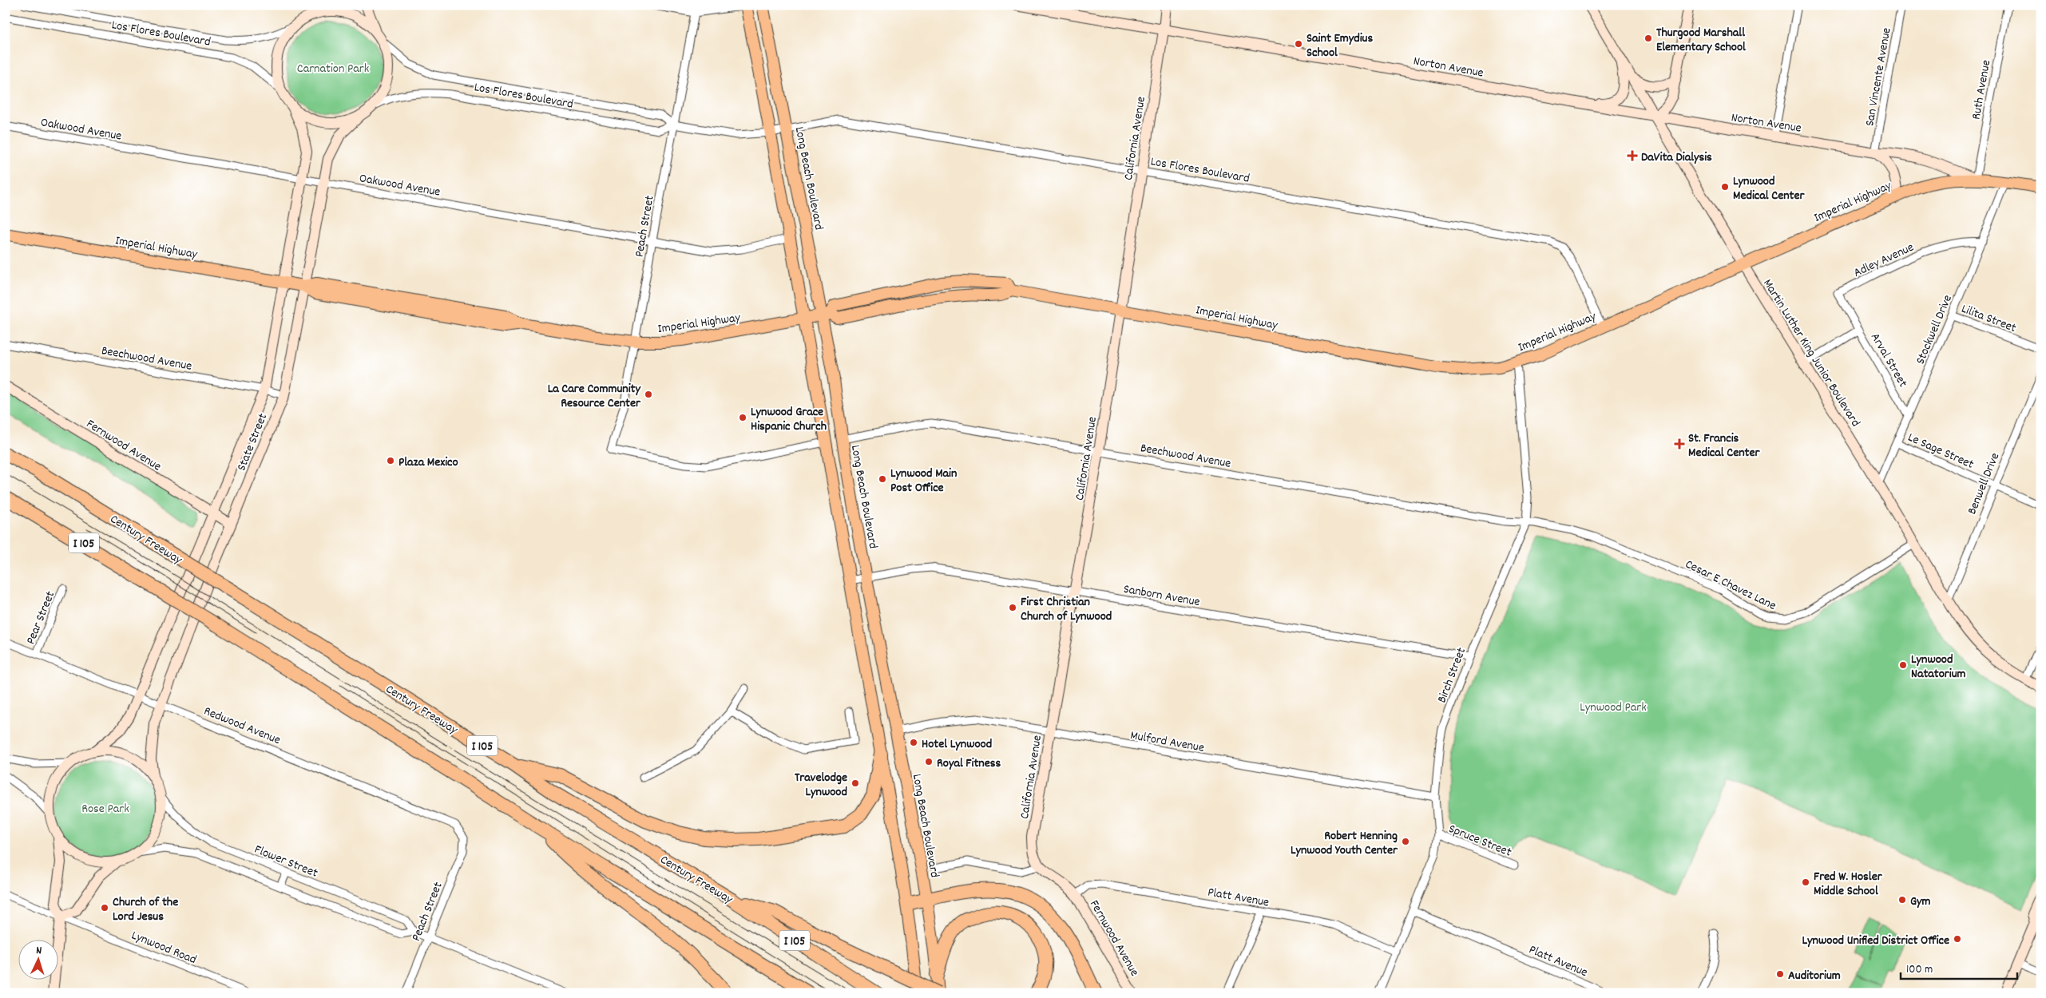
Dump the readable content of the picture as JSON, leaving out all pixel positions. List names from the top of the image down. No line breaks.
{"streets":{"highway":["Century Freeway","I 105"],"main road":["Norton Avenue","California Avenue","Long Beach Boulevard","Imperial Highway","Martin Luther King Junior Boulevard","State Street","Fernwood Avenue"],"street":["Los Flores Boulevard","San Vincente Avenue","Ruth Avenue","Oakwood Avenue","Peach Street","Adley Avenue","Lilita Street","Stockwell Drive","Beechwood Avenue","Arval Street","Le Sage Street","Benwell Drive","Cesar E Chavez Lane","Sanborn Avenue","Pear Street","Birch Street","Redwood Avenue","Mulford Avenue","Spruce Street","Flower Street","Platt Avenue","Lynwood Road"]},"crossings":[["Los Flores Boulevard","California Avenue"],["Los Flores Boulevard","Long Beach Boulevard"],["Los Flores Boulevard","Imperial Highway"],["Los Flores Boulevard","Peach Street"],["Los Flores Boulevard","State Street"],["Norton Avenue","San Vincente Avenue"],["Norton Avenue","Ruth Avenue"],["Norton Avenue","California Avenue"],["Norton Avenue","Imperial Highway"],["Norton Avenue","Martin Luther King Junior Boulevard"],["Ruth Avenue","Imperial Highway"],["Oakwood Avenue","Peach Street"],["Oakwood Avenue","State Street"],["California Avenue","Imperial Highway"],["California Avenue","Beechwood Avenue"],["California Avenue","Sanborn Avenue"],["California Avenue","Mulford Avenue"],["Long Beach Boulevard","Imperial Highway"],["Long Beach Boulevard","Beechwood Avenue"],["Long Beach Boulevard","Sanborn Avenue"],["Long Beach Boulevard","Mulford Avenue"],["Imperial Highway","Peach Street"],["Imperial Highway","Stockwell Drive"],["Imperial Highway","Martin Luther King Junior Boulevard"],["Imperial Highway","State Street"],["Imperial Highway","Birch Street"],["Peach Street","Redwood Avenue"],["Peach Street","Flower Street"],["Adley Avenue","Stockwell Drive"],["Adley Avenue","Arval Street"],["Lilita Street","Stockwell Drive"],["Stockwell Drive","Martin Luther King Junior Boulevard"],["Stockwell Drive","Arval Street"],["Stockwell Drive","Le Sage Street"],["Martin Luther King Junior Boulevard","Arval Street"],["Martin Luther King Junior Boulevard","Benwell Drive"],["Martin Luther King Junior Boulevard","Cesar E Chavez Lane"],["Beechwood Avenue","State Street"],["Beechwood Avenue","Cesar E Chavez Lane"],["Beechwood Avenue","Birch Street"],["State Street","Fernwood Avenue"],["State Street","Redwood Avenue"],["State Street","Flower Street"],["Fernwood Avenue","Platt Avenue"],["Le Sage Street","Benwell Drive"],["Cesar E Chavez Lane","Birch Street"],["Sanborn Avenue","Birch Street"],["Pear Street","Redwood Avenue"],["Birch Street","Mulford Avenue"],["Birch Street","Spruce Street"],["Birch Street","Platt Avenue"]],"parks":["Carnation Park","Lynwood Park","Rose Park"],"places":{"other":["Thurgood Marshall Elementary School","Saint Emydius School","Lynwood Medical Center","La Care Community Resource Center","Lynwood Grace Hispanic Church","Plaza Mexico","Lynwood Main Post Office","First Christian Church of Lynwood","Lynwood Natatorium","Hotel Lynwood","Royal Fitness","Travelodge Lynwood","Robert Henning Lynwood Youth Center","Fred W. Hosler Middle School","Gym","Church of the Lord Jesus","Lynwood Unified District Office","Auditorium"],"health":["DaVita Dialysis","St. Francis Medical Center"]},"scale_bar":"100 m","north":"top"}
